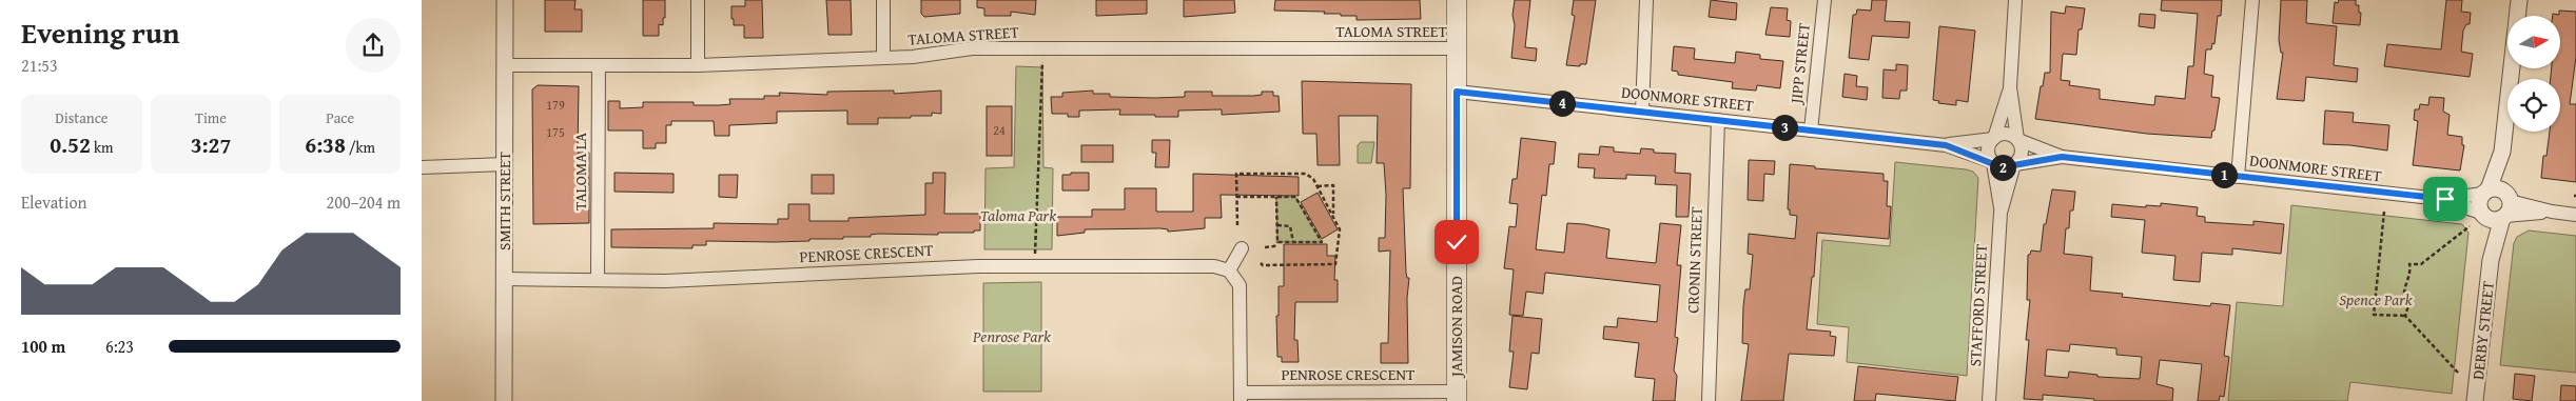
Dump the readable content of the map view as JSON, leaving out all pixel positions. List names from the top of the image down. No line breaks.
{"streets":{"main road":["JAMISON ROAD"],"street":["TALOMA STREET","JIPP STREET","DOONMORE STREET","TALOMA LA","SMITH STREET","PENROSE CRESCENT","CRONIN STREET","STAFFORD STREET","DERBY STREET"]},"crossings":[["TALOMA STREET","TALOMA LA"],["TALOMA STREET","SMITH STREET"],["TALOMA STREET","JAMISON ROAD"],["JIPP STREET","DOONMORE STREET"],["DOONMORE STREET","CRONIN STREET"],["DOONMORE STREET","STAFFORD STREET"],["DOONMORE STREET","JAMISON ROAD"],["DOONMORE STREET","DERBY STREET"],["TALOMA LA","PENROSE CRESCENT"],["SMITH STREET","PENROSE CRESCENT"],["PENROSE CRESCENT","JAMISON ROAD"]],"parks":["Taloma Park","Spence Park","Penrose Park"],"house_numbers":["179","24","175"],"north":"right","page":{"heading":["Evening run","21:53"],"stats":[["Distance","0.52 km"],["Time","3:27"],["Pace","6:38 /km"]],"pins":["4","3","2","1"],"chart":["Elevation","200–204 m"],"list":[{"name":"100 m","note":"6:23"}]}}
